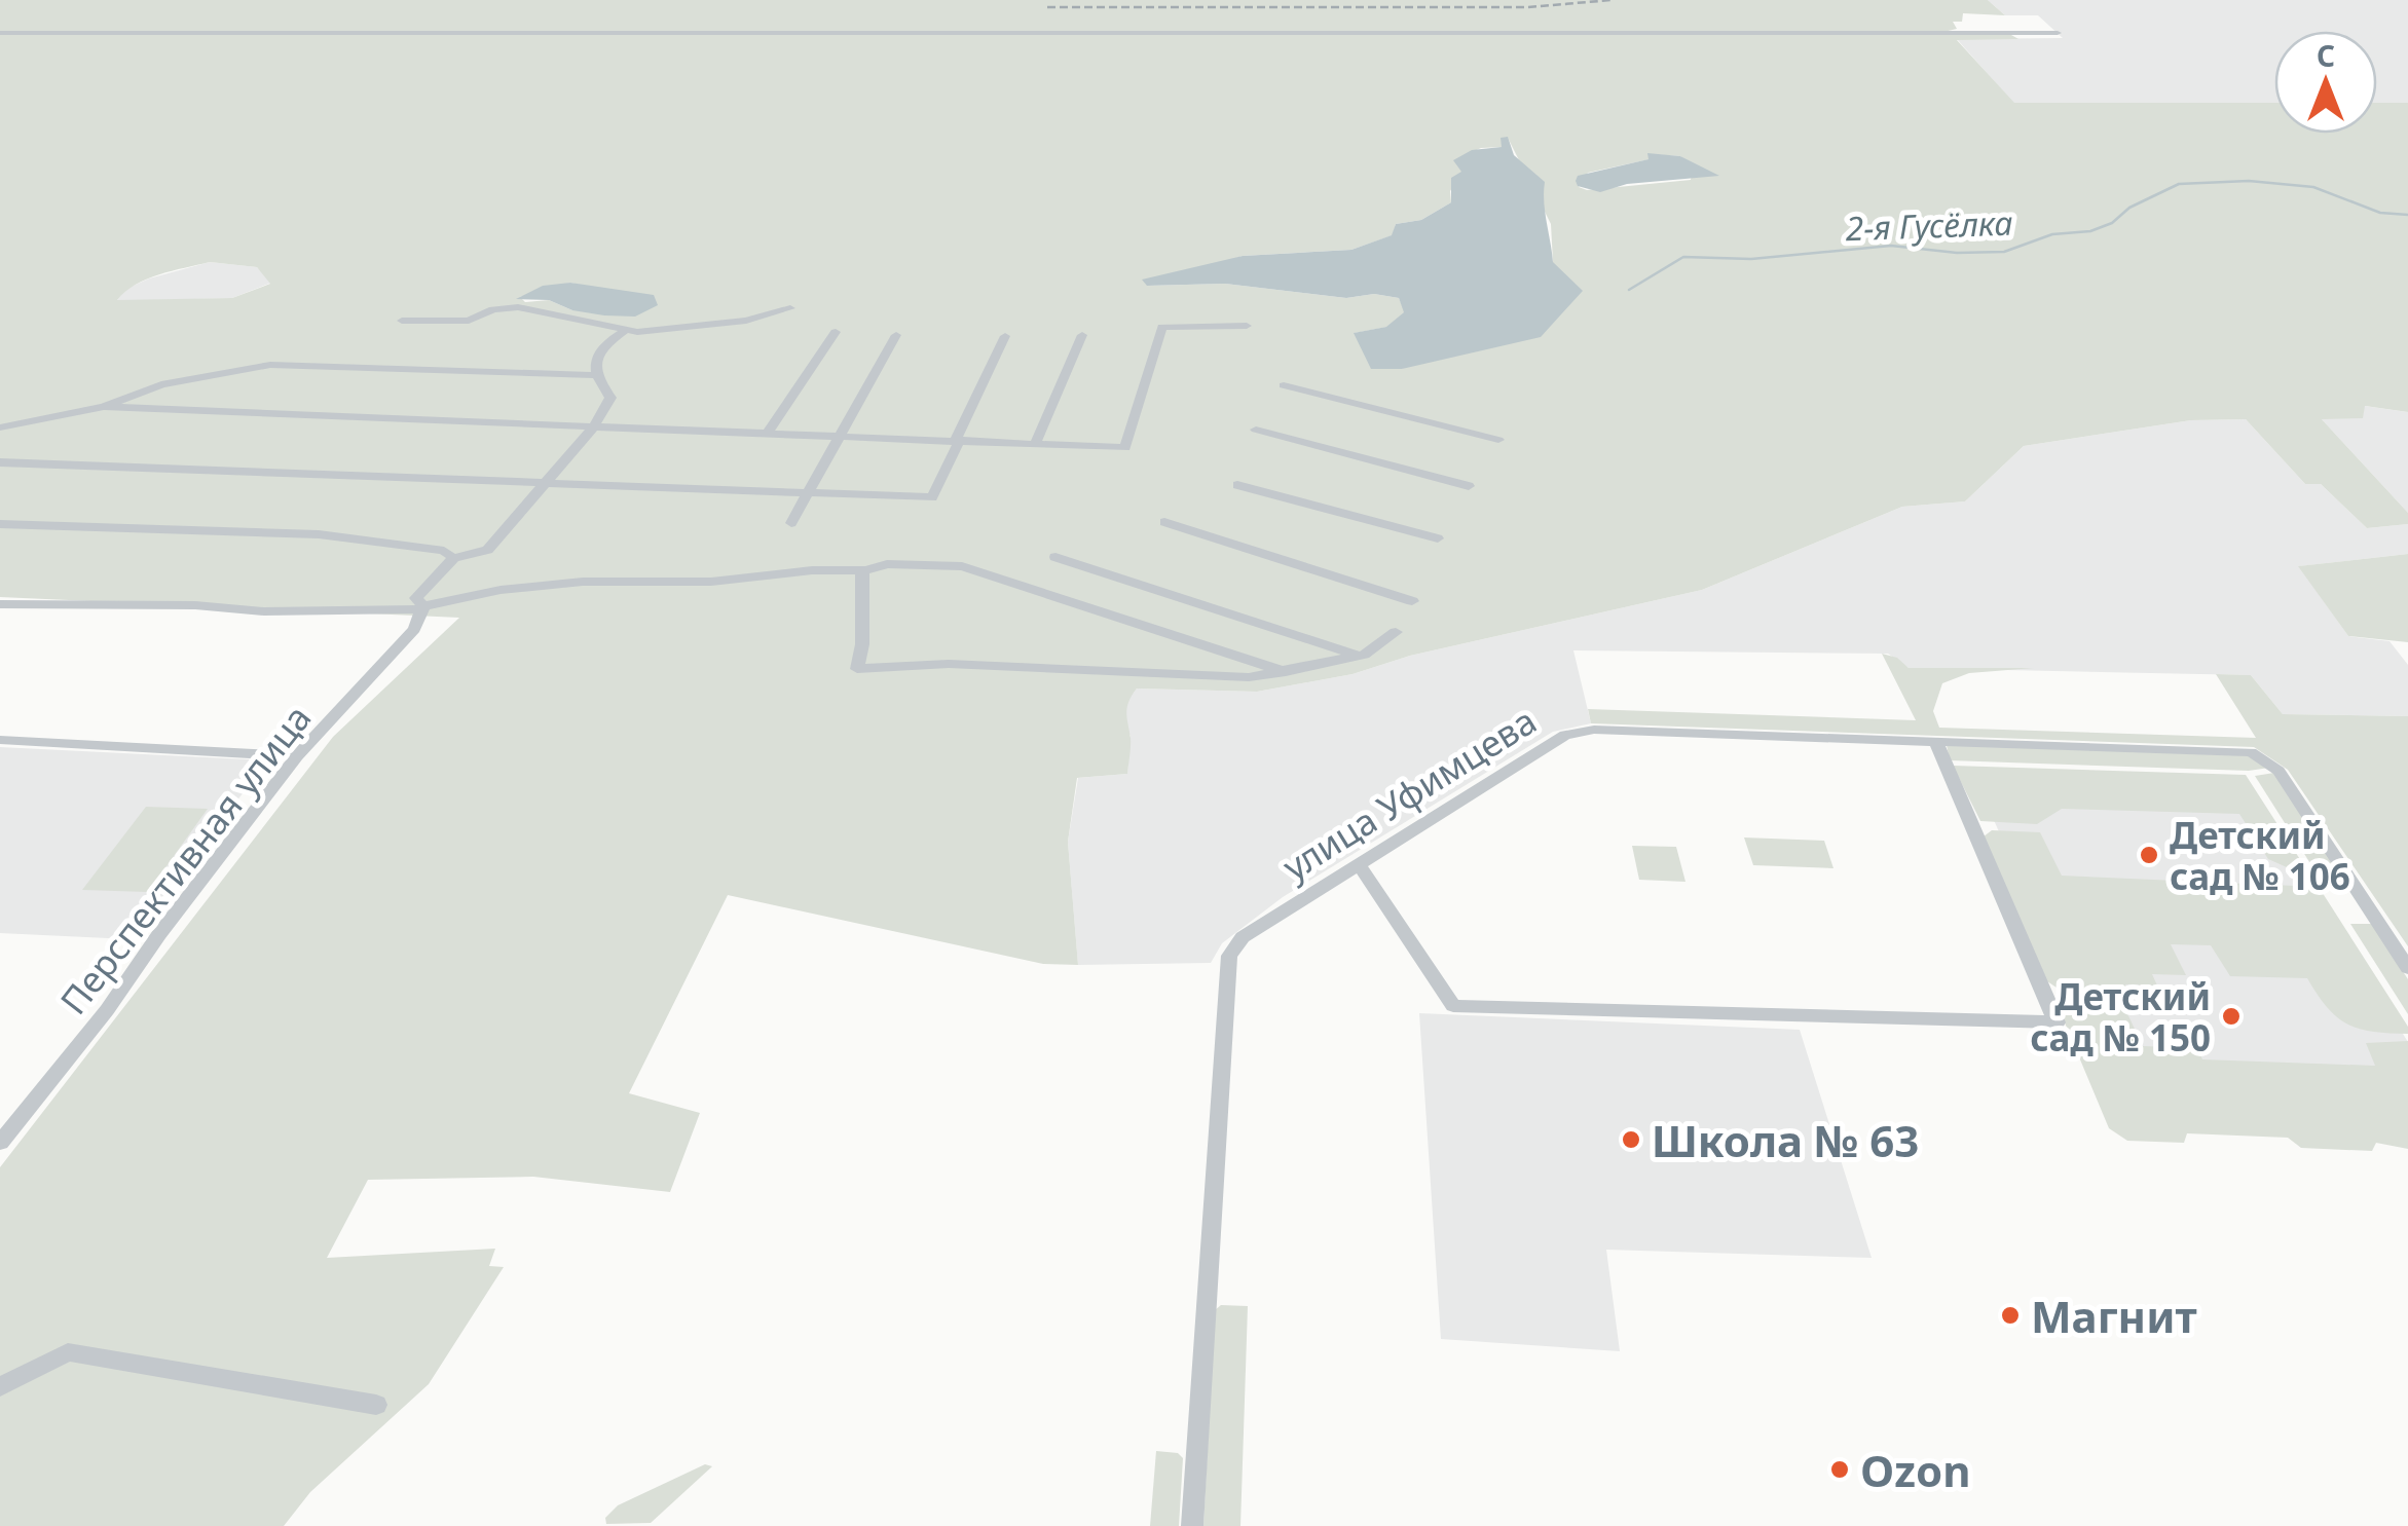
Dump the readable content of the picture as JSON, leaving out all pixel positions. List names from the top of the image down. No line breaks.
{"streets":{"street":["улица Уфимцева","Перспективная улица"]},"water":["2-я Гусёлка"],"places":["Детский сад № 106","Детский сад № 150","Школа № 63","Магнит","Ozon"],"north":"top"}
